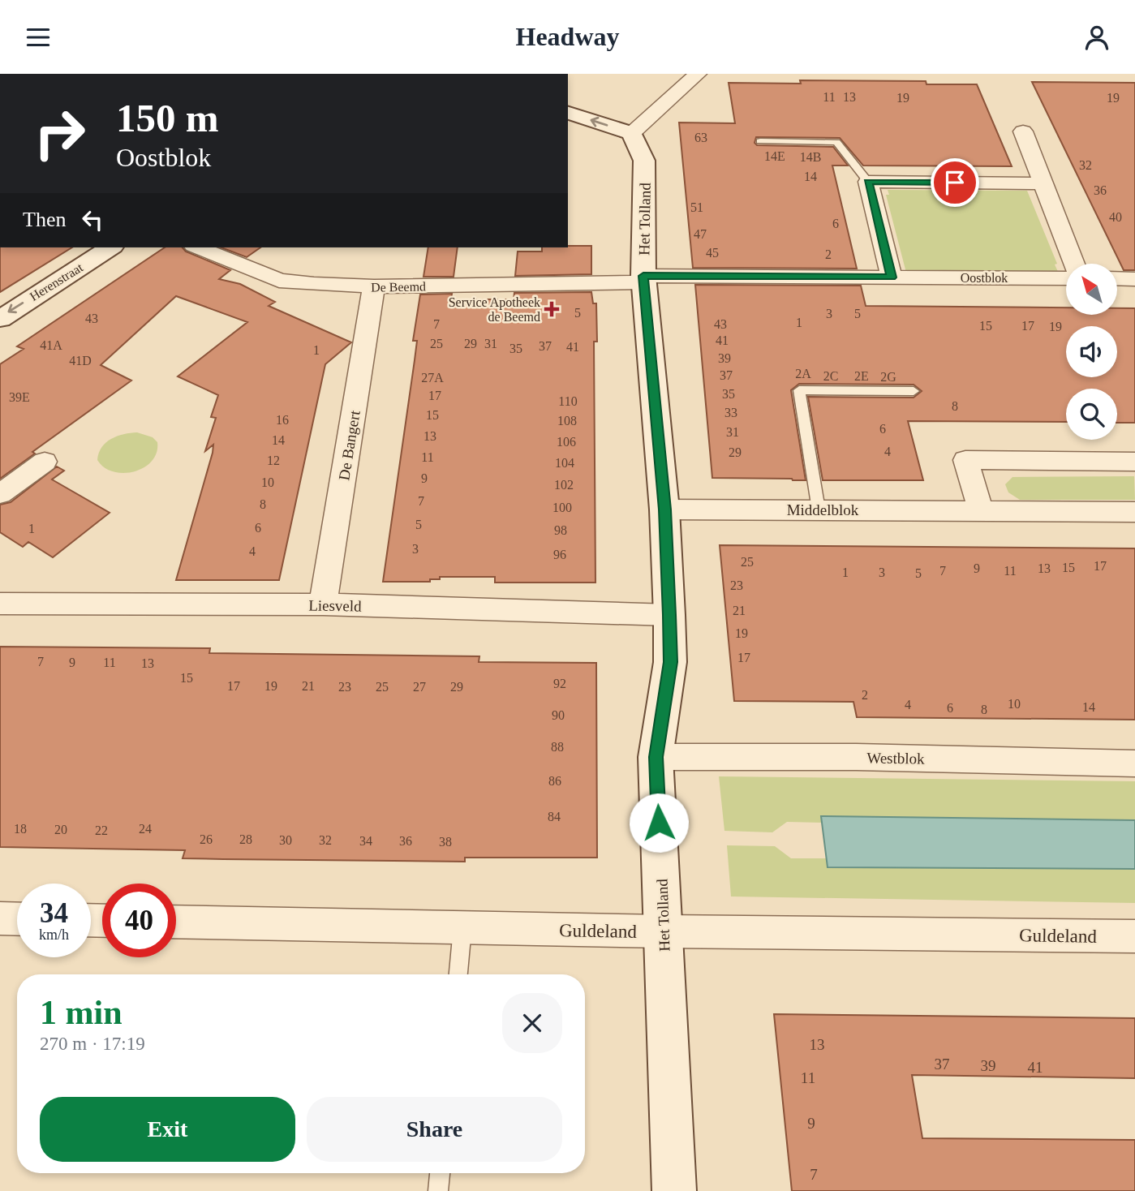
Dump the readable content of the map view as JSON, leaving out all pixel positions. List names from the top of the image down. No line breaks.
{"streets":{"street":["Het Tolland","Oostblok","Herenstraat","De Beemd","De Bangert","Middelblok","Liesveld","Westblok","Guldeland"]},"crossings":[["Het Tolland","Oostblok"],["Het Tolland","De Beemd"],["Het Tolland","Middelblok"],["Het Tolland","Liesveld"],["Het Tolland","Westblok"],["Het Tolland","Guldeland"],["Oostblok","De Beemd"],["De Beemd","De Bangert"],["De Bangert","Liesveld"]],"one_way":["Herenstraat"],"places":{"health":["Service Apotheek de Beemd"]},"house_numbers":["11","13","19","19","63","14E","14B","32","14","36","51","40","6","47","45","2","5","3","5","43","1","7","43","15","17","19","41","25","29","31","41A","37","41","35","1","39","41D","2A","37","2C","2E","2G","27A","35","17","39E","110","8","33","15","16","108","6","31","13","14","106","4","29","11","12","104","9","10","102","7","8","100","5","6","1","98","3","4","96","25","17","15","9","13","7","11","1","3","5","23","21","19","17","7","9","11","13","15","92","17","19","21","23","25","27","29","2","10","4","14","6","8","90","88","86","84","18","24","20","22","26","28","30","32","34","36","38","13","37","39","41","11","9","7"],"north":"top left","page":{"header":"Headway","turn":["150 m","Oostblok"],"then":"Then","speed":"34 km/h","limit":"40","heading":["1 min","270 m · 17:19"],"buttons":["Exit","Share"]}}
